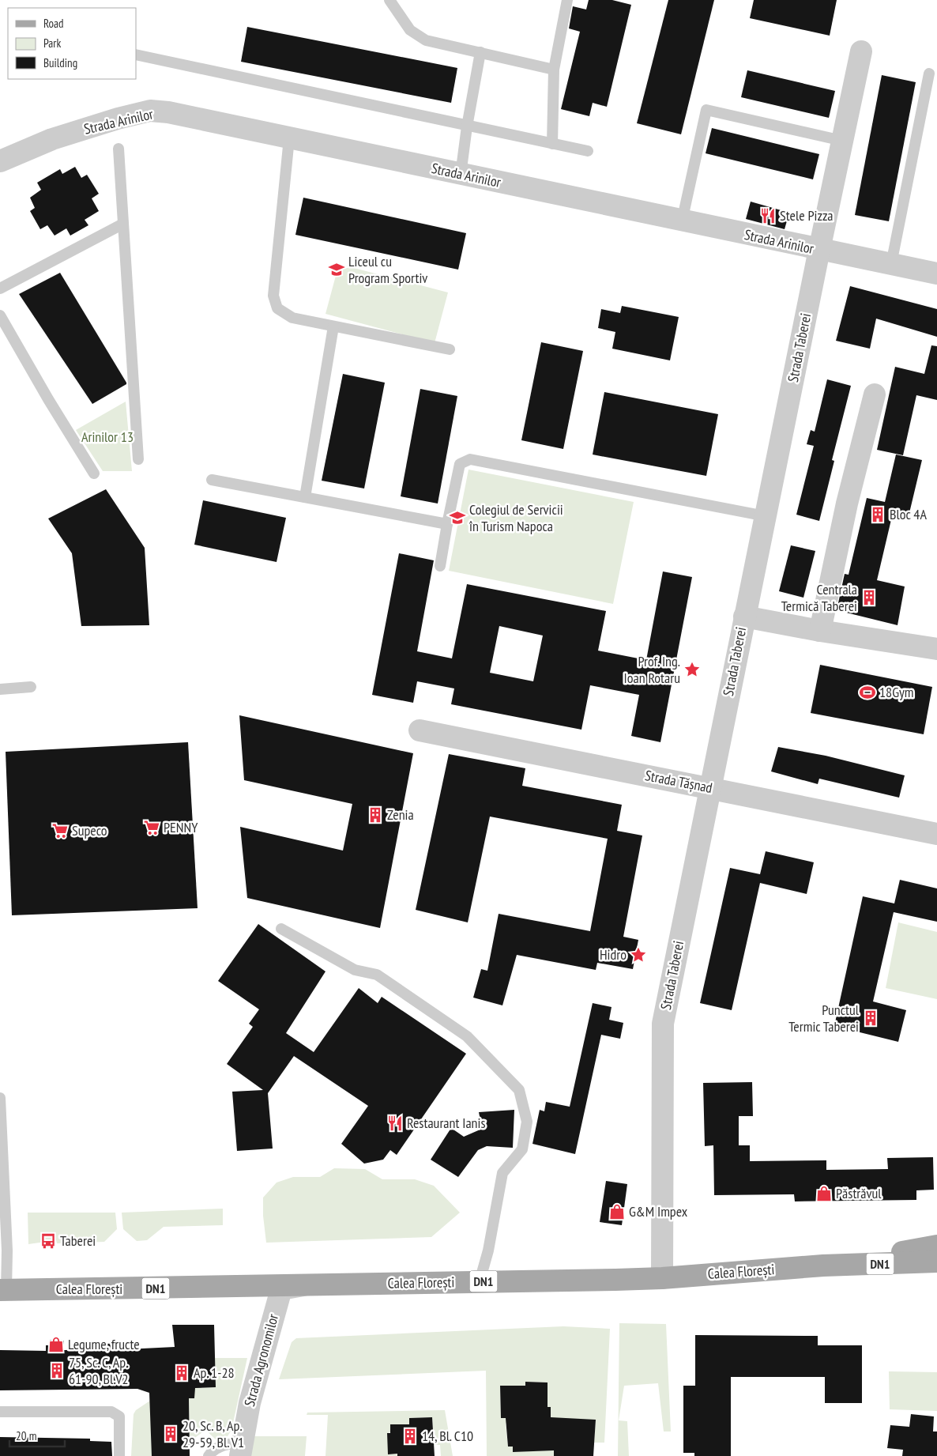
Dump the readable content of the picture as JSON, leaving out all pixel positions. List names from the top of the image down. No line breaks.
{"streets":{"main road":["DN1","Calea Florești"],"street":["Strada Arinilor","Strada Taberei","Strada Tășnad","Strada Agronomilor"]},"crossings":[["Strada Arinilor","Strada Taberei"],["Strada Taberei","Strada Tășnad"],["Strada Taberei","Calea Florești"],["Calea Florești","Strada Agronomilor"]],"parks":["Arinilor 13"],"places":{"restaurant":["Stele Pizza","Restaurant Ianis"],"school or university":["Liceul cu Program Sportiv","Colegiul de Servicii în Turism Napoca"],"building":["Bloc 4A","Centrala Termică Taberei","Zenia","Punctul Termic Taberei","75, Sc. C, Ap. 61-90, Bl.V2","Ap. 1-28","20, Sc. B, Ap. 29-59, Bl. V1","14, Bl. C10"],"place":["Prof. Ing. Ioan Rotaru","Hidro"],"sports":["18Gym"],"supermarket":["PENNY","Supeco"],"shop":["Păstrăvul","G&M Impex","Legume, fructe"],"bus stop":["Taberei"]},"legend":["Road","Park","Building"],"scale_bar":"20 m"}
